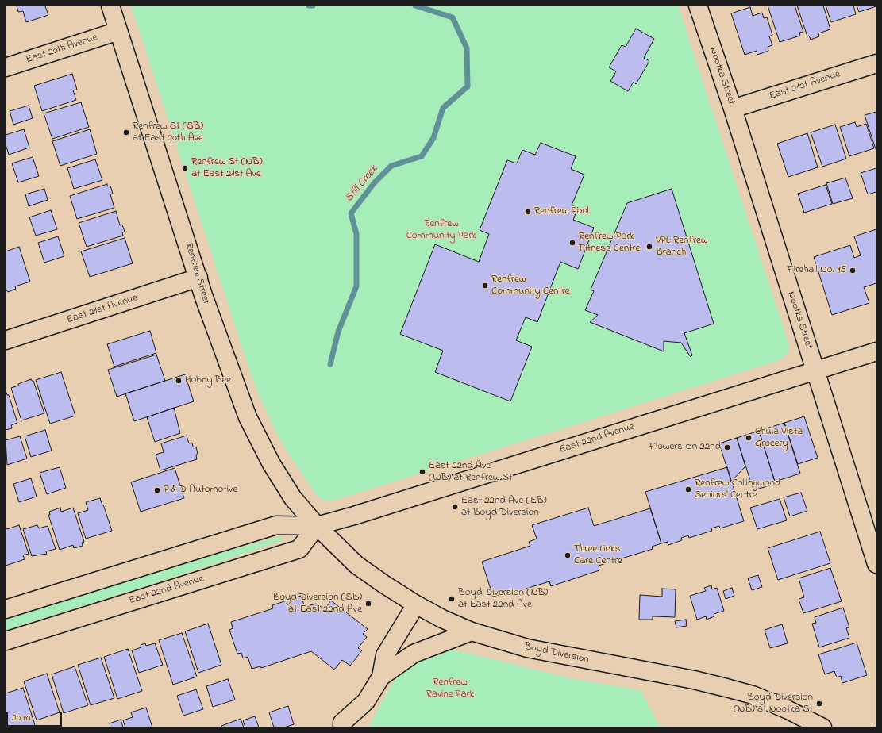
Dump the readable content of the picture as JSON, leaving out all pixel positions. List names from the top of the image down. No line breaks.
{"streets":{"street":["East 20th Avenue","Nootka Street","East 21st Avenue","Renfrew Street","East 22nd Avenue","Boyd Diversion"]},"crossings":[["East 20th Avenue","Renfrew Street"],["Nootka Street","East 21st Avenue"],["Nootka Street","East 22nd Avenue"],["East 21st Avenue","Renfrew Street"],["Renfrew Street","East 22nd Avenue"],["Renfrew Street","Boyd Diversion"],["East 22nd Avenue","Boyd Diversion"]],"water":["Still Creek"],"parks":["Renfrew Community Park","Renfrew Ravine Park"],"places":["Renfrew St (SB) at East 20th Ave","Renfrew St (NB) at East 21st Ave","Renfrew Pool","Renfrew Park Fitness Centre","VPL: Renfrew Branch","Firehall No. 15","Renfrew Community Centre","Hobby Bee","Chula Vista Grocery","Flowers On 22nd","East 22nd Ave (WB) at Renfrew St","Renfrew Collingwood Seniors' Centre","P & D Automotive","East 22nd Ave (EB) at Boyd Diversion","Three Links Care Centre","Boyd Diversion (NB) at East 22nd Ave","Boyd Diversion (SB) at East 22nd Ave","Boyd Diversion (NB) at Nootka St"],"scale_bar":"20 m"}
